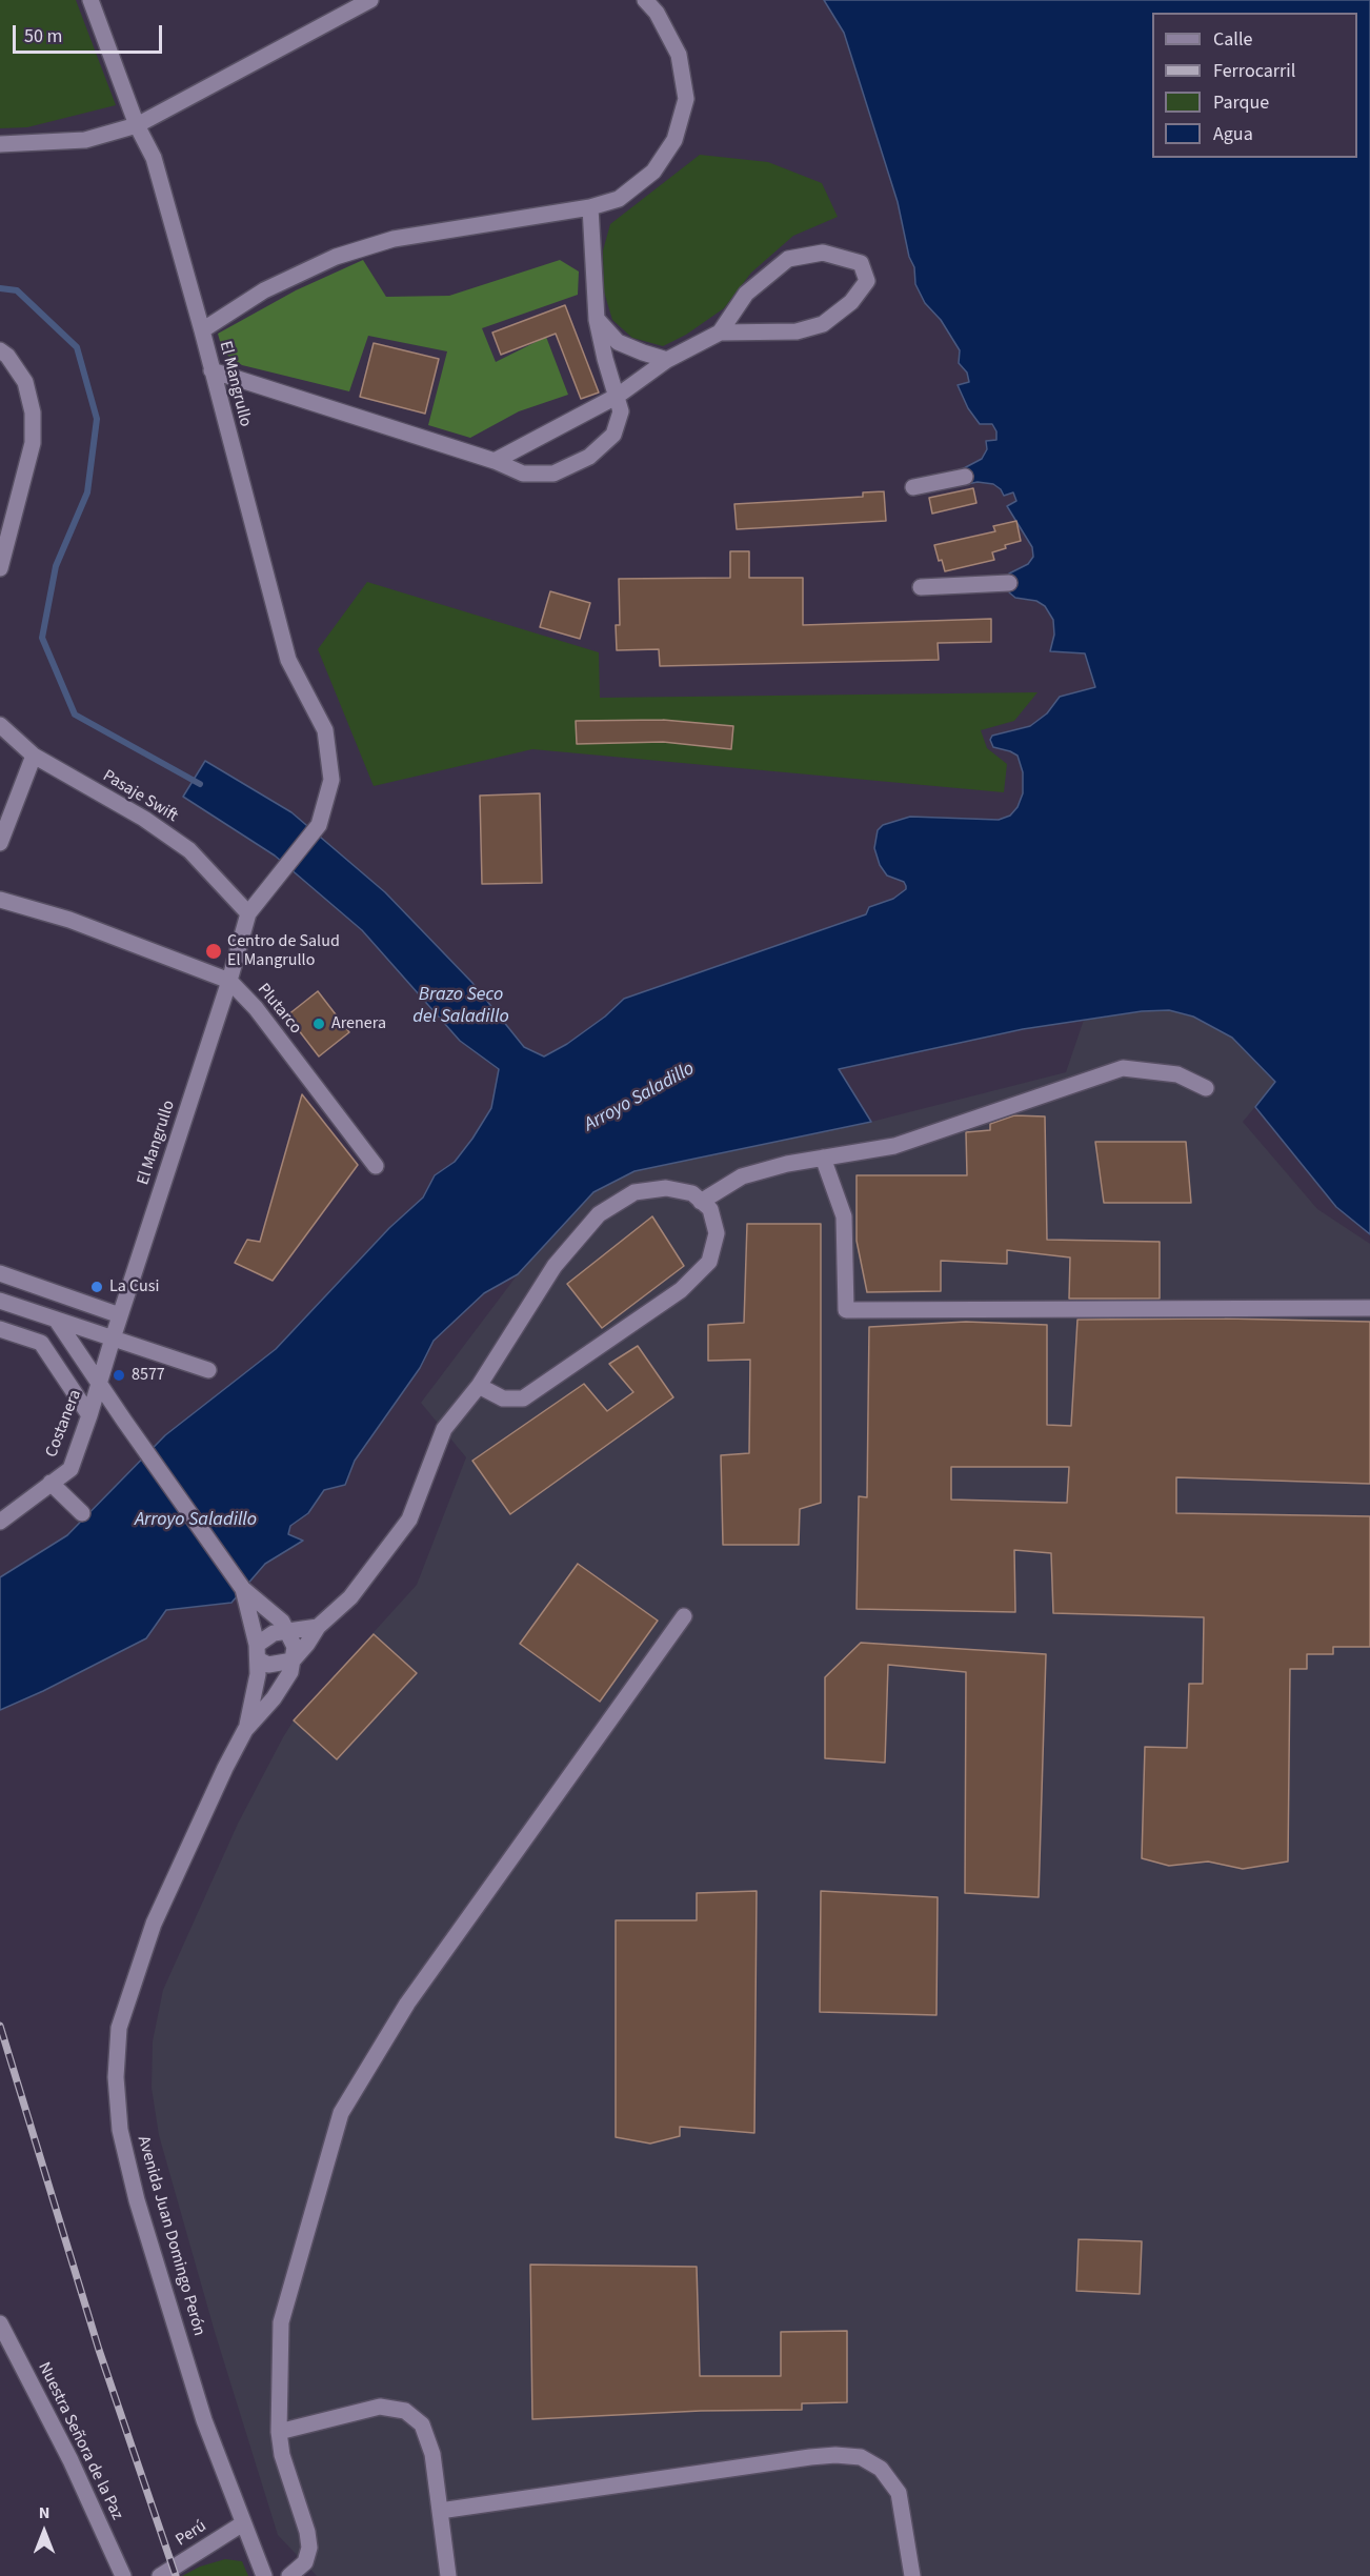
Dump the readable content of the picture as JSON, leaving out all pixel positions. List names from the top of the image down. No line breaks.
{"streets":{"street":["El Mangrullo","Pasaje Swift","Plutarco","Costanera","Avenida Juan Domingo Perón","Nuestra Señora de la Paz","Perú"]},"crossings":[["El Mangrullo","Pasaje Swift"],["El Mangrullo","Plutarco"],["El Mangrullo","Costanera"],["Avenida Juan Domingo Perón","Perú"]],"water":["Brazo Seco del Saladillo","Arroyo Saladillo"],"places":["Centro de Salud El Mangrullo","Arenera","La Cusi","8577"],"legend":["Calle","Ferrocarril","Parque","Agua"],"scale_bar":"50 m","north":"top"}
